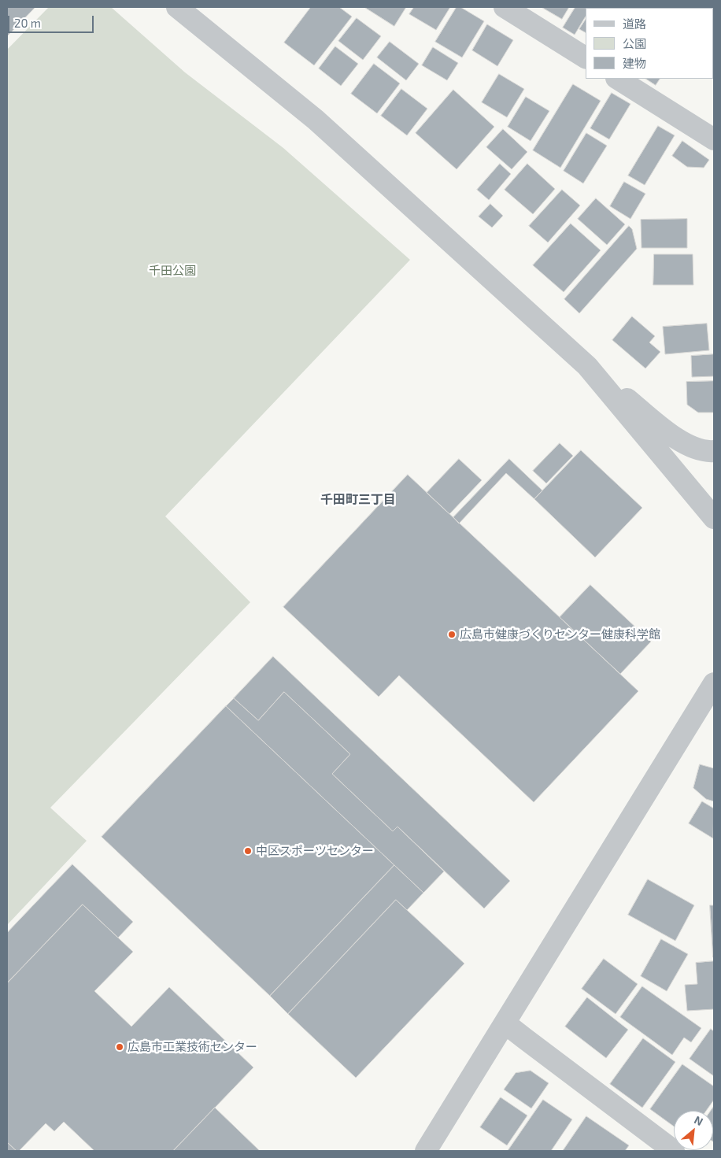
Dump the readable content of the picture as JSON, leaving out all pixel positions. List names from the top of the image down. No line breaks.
{"districts":["千田町三丁目"],"parks":["千田公園"],"places":["広島市健康づくりセンター健康科学館","中区スポーツセンター","広島市工業技術センター"],"legend":["道路","公園","建物"],"scale_bar":"20 m","north":"top right"}
